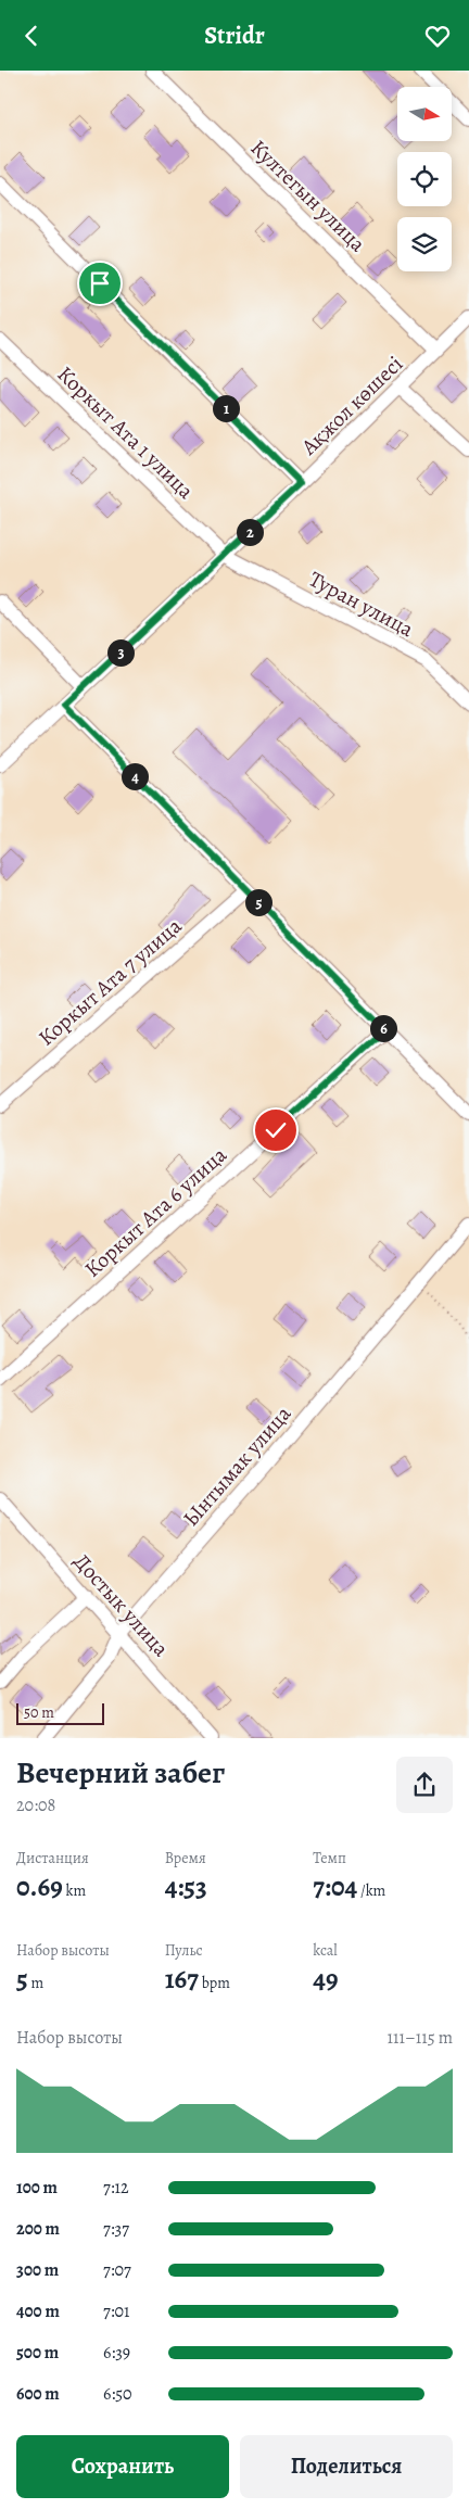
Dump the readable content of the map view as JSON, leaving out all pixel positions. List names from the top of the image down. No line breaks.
{"streets":{"street":["Култегын улица","Ақжол көшесі","Коркыт Ата 1 улица","Туран улица","Коркыт Ата 7 улица","Коркыт Ата 6 улица","Ынтымак улица","Достык улица"]},"crossings":[["Култегын улица","Ақжол көшесі"],["Ақжол көшесі","Коркыт Ата 1 улица"],["Ақжол көшесі","Туран улица"],["Коркыт Ата 1 улица","Туран улица"],["Ынтымак улица","Достык улица"]],"scale_bar":"50 m","north":"right","page":{"header":"Stridr","pins":["1","2","3","4","5","6"],"scale":"50 m","heading":["Вечерний забег","20:08"],"stats":[["Дистанция","0.69 km"],["Время","4:53"],["Темп","7:04 /km"],["Набор высоты","5 m"],["Пульс","167 bpm"],["kcal","49"]],"chart":["Набор высоты","111–115 m"],"list":[{"name":"100 m","note":"7:12"},{"name":"200 m","note":"7:37"},{"name":"300 m","note":"7:07"},{"name":"400 m","note":"7:01"},{"name":"500 m","note":"6:39"},{"name":"600 m","note":"6:50"}],"buttons":["Сохранить","Поделиться"]}}
